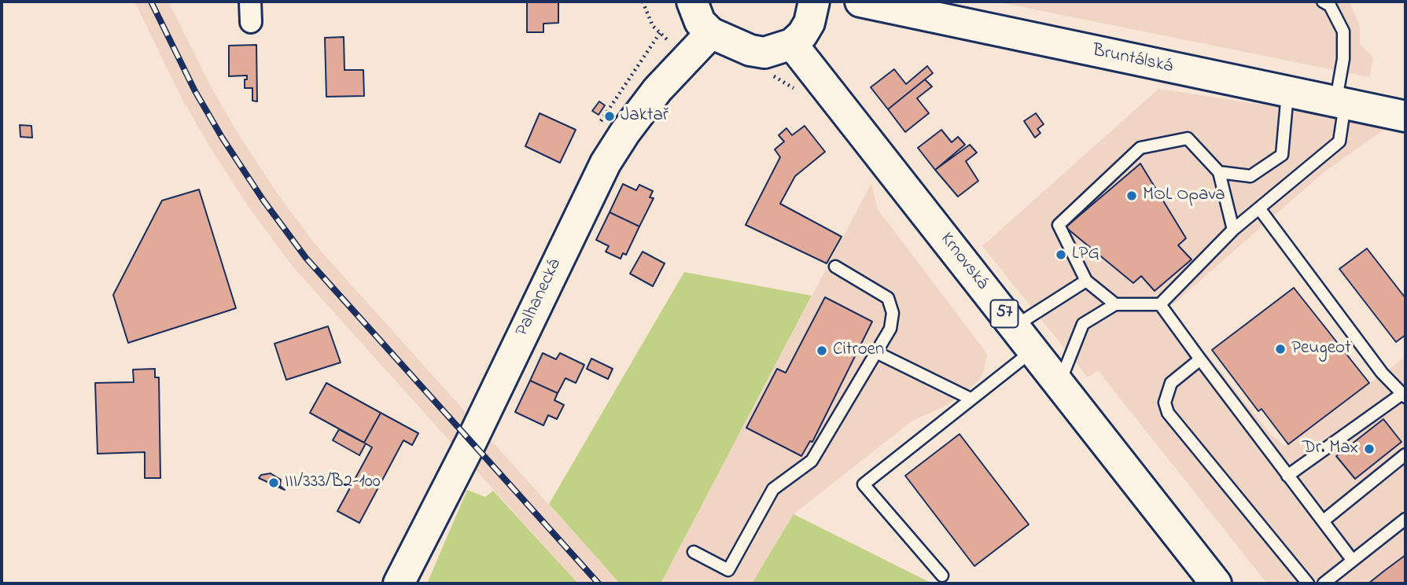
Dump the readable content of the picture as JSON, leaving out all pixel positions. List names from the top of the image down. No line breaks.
{"streets":{"main road":["Bruntálská","Krnovská","Palhanecká","57"]},"places":["Jaktař","MOL Opava","LPG","Peugeot","Citroen","Dr. Max","III/333/B2-100"]}
